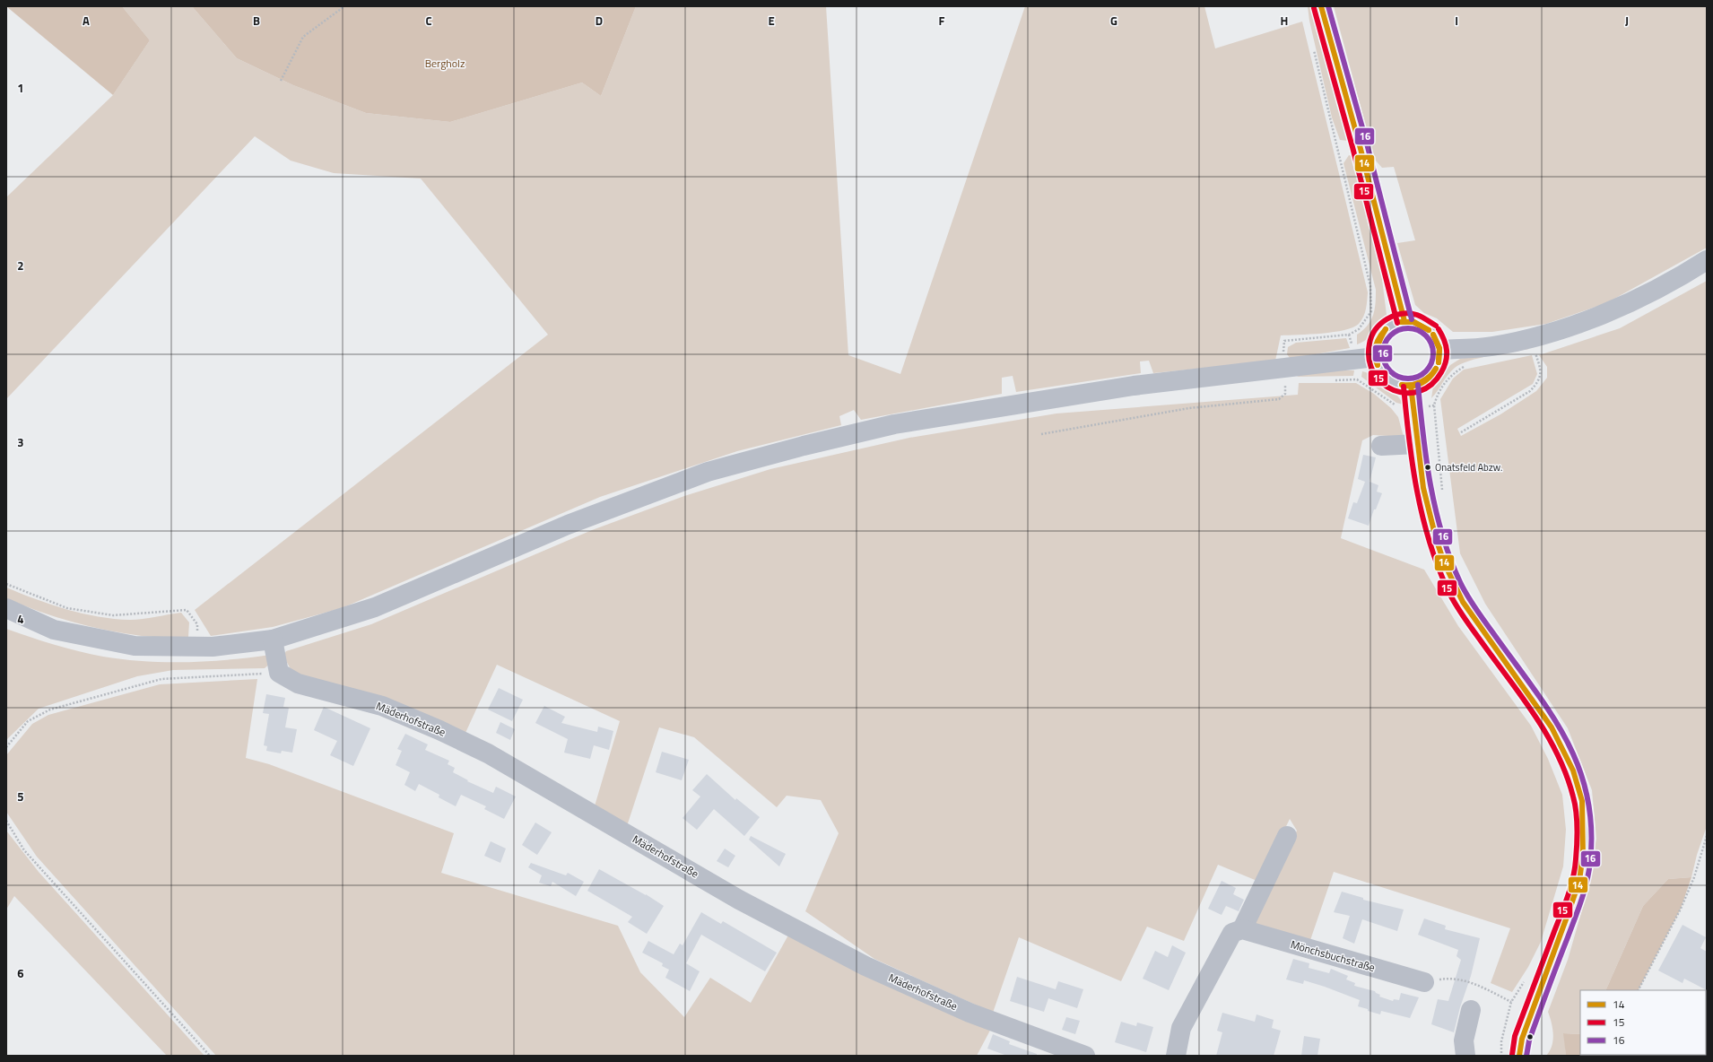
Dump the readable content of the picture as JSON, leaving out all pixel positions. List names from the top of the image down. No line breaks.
{"streets":{"street":["Mäderhofstraße","Mönchsbuchstraße"]},"parks":["Bergholz"],"places":["Onatsfeld Abzw."],"lines":["transit line 14","transit line 16","transit line 15"],"legend":["14","15","16"],"grid":{"columns":["A","B","C","D","E","F","G","H","I","J"],"rows":["1","2","3","4","5","6"]}}
